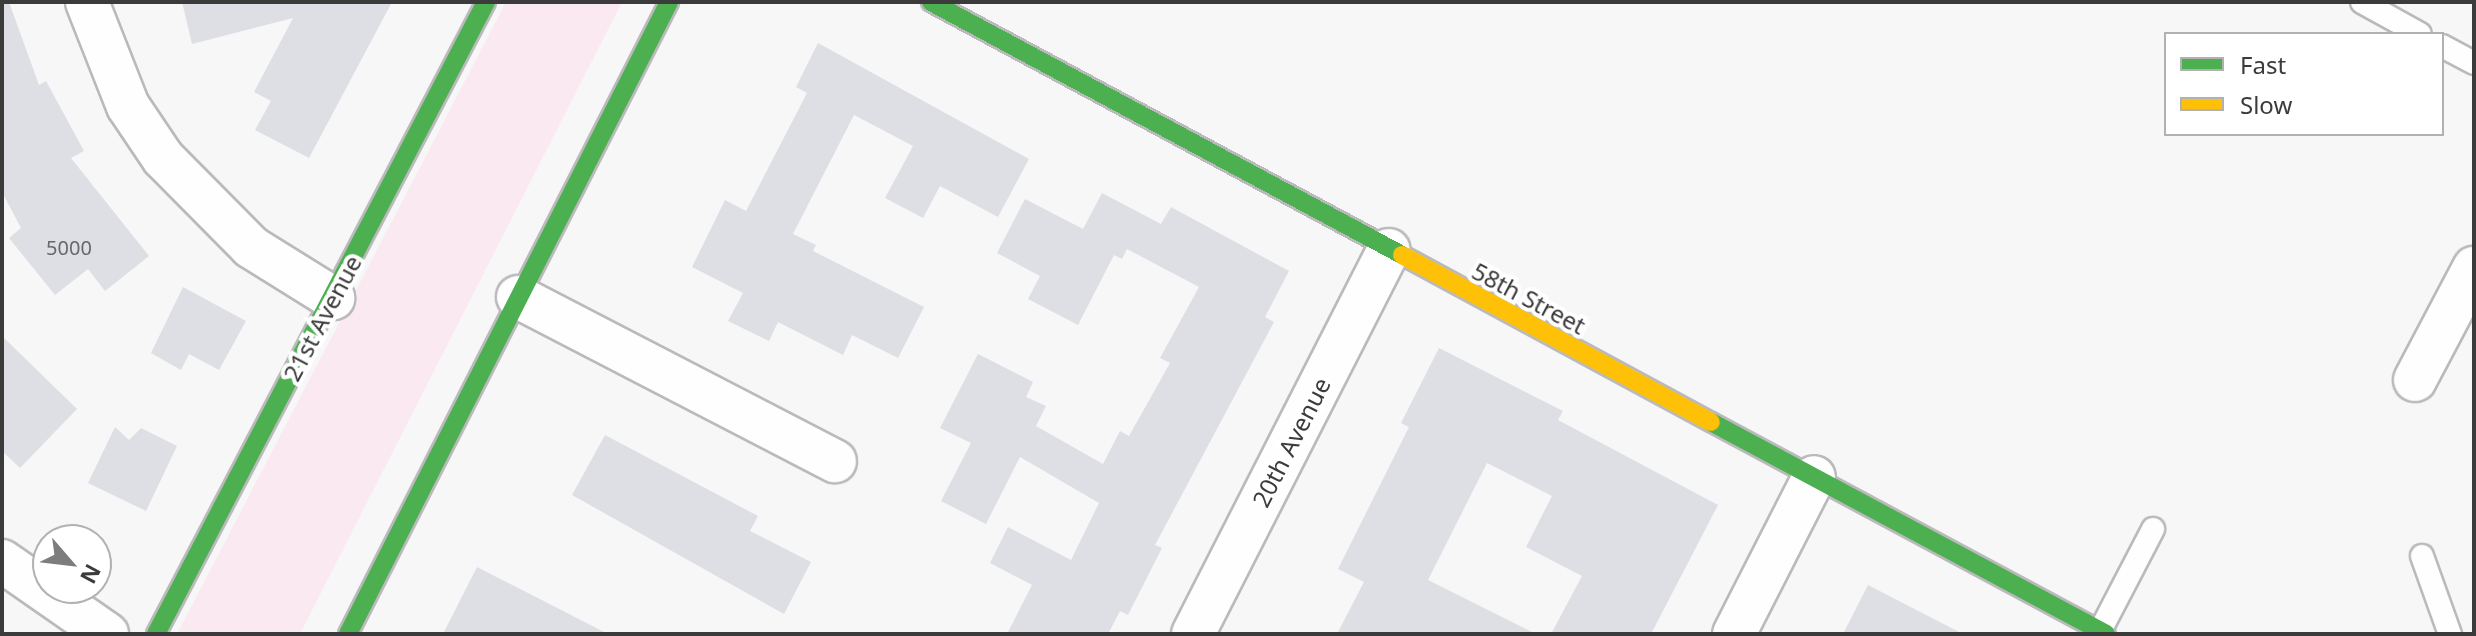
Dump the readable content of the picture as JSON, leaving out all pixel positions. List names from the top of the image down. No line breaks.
{"streets":{"street":["58th Street","21st Avenue","20th Avenue"]},"crossings":[["58th Street","20th Avenue"]],"house_numbers":["5000"],"legend":["Fast","Slow"],"north":"bottom right"}
